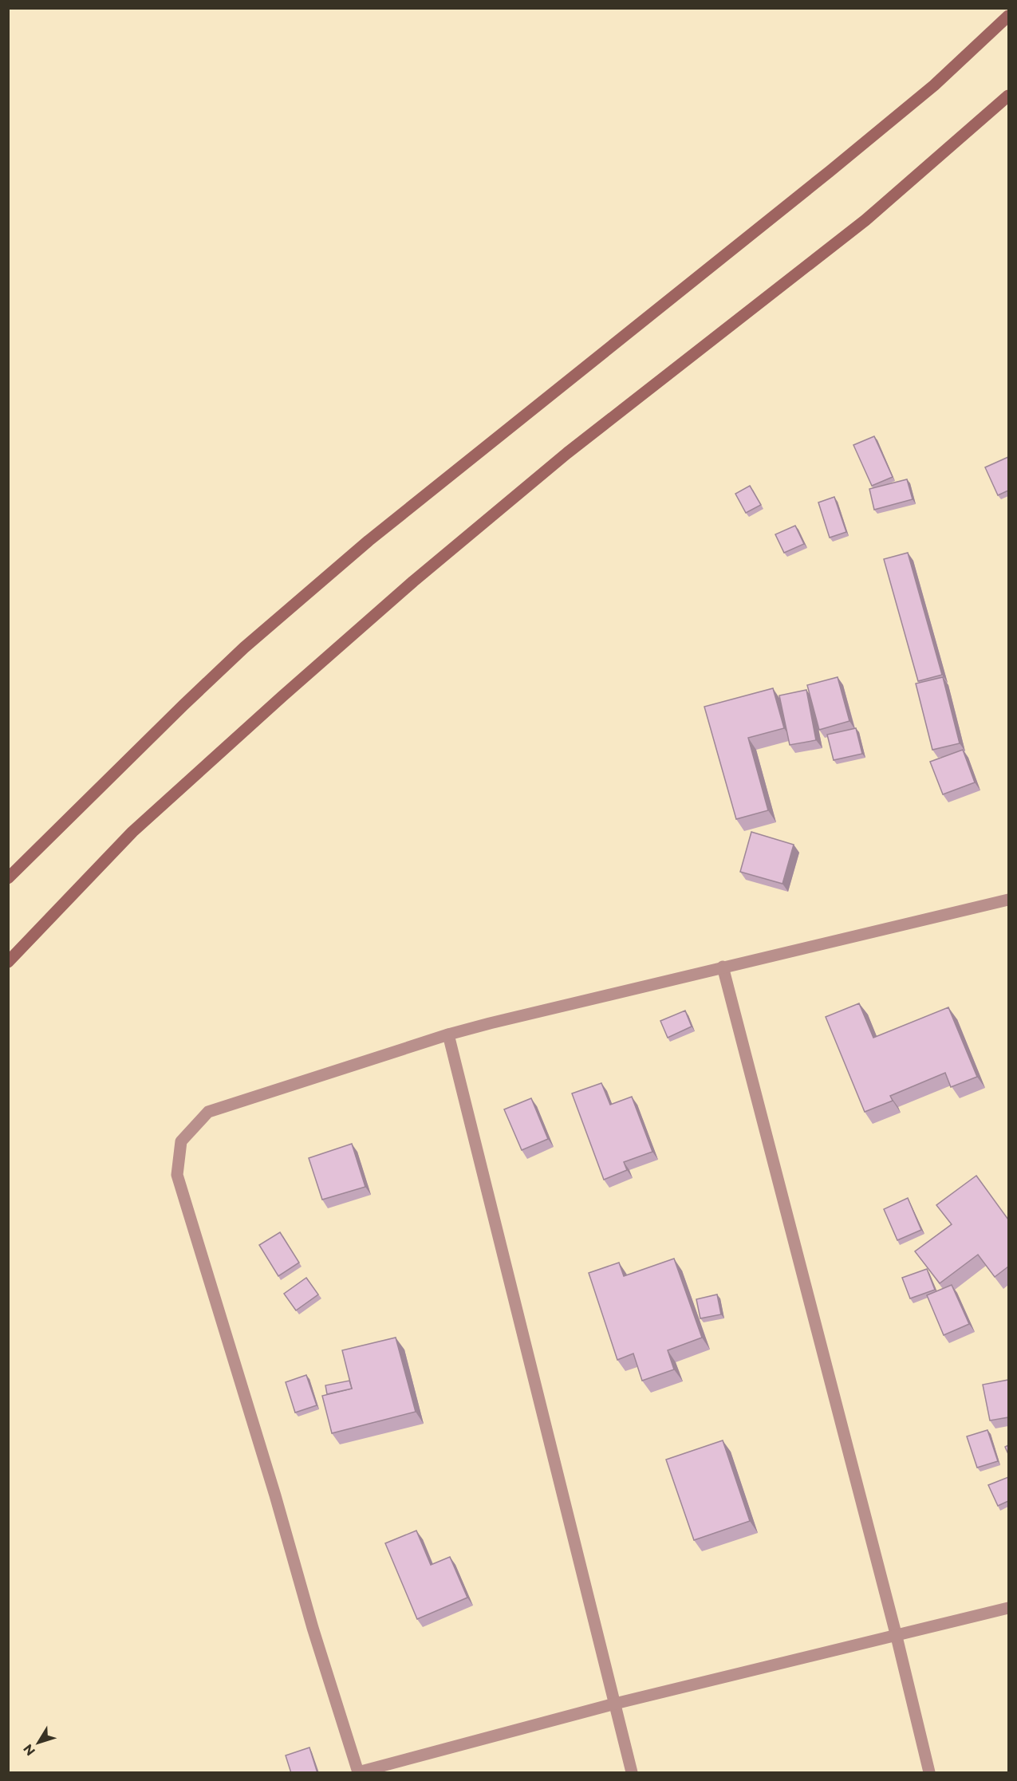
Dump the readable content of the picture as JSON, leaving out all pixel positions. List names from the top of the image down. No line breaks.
{"north":"bottom left"}
